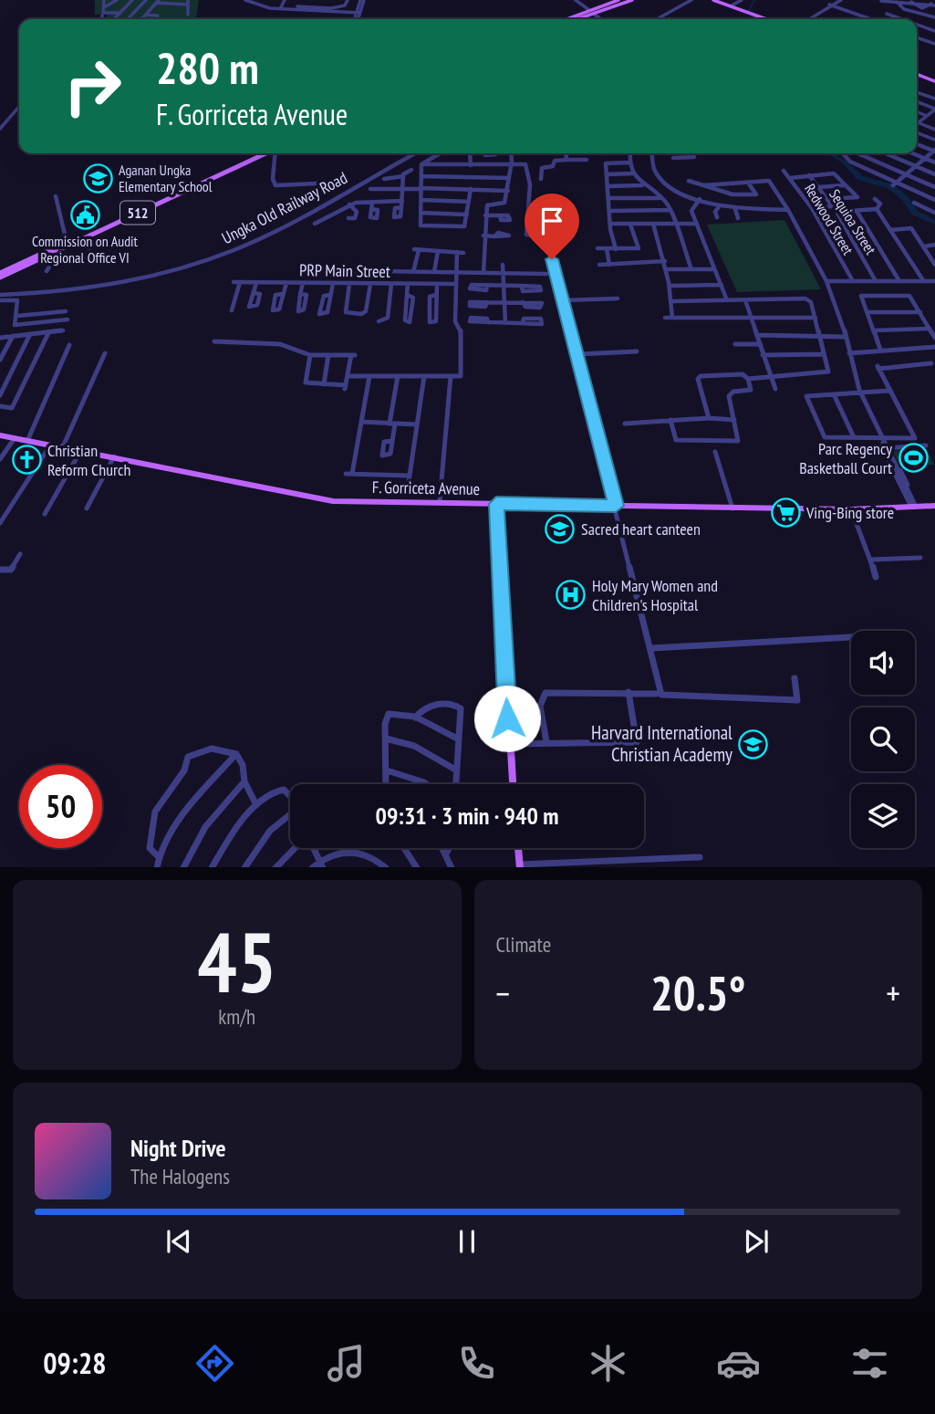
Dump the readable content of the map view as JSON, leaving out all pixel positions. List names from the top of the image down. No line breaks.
{"streets":{"main road":["512","F. Gorriceta Avenue"],"street":["Ungka Old Railway Road","Redwood Street","Sequioa Street","PRP Main Street"]},"places":{"school or university":["Aganan Ungka Elementary School","Sacred heart canteen","Harvard International Christian Academy"],"public building":["Commission on Audit Regional Office VI"],"sports":["Parc Regency Basketball Court"],"church":["Christian Reform Church"],"supermarket":["Ving-Bing store"],"hospital":["Holy Mary Women and Children's Hospital"]},"page":{"turn":["280 m","F. Gorriceta Avenue"],"limit":"50","trip":"09:31 · 3 min · 940 m","tile":[["45","km/h"],"Climate"],"heat":["−","20.5°","+"],"song":["Night Drive","The Halogens"],"tabs":"09:28"}}
